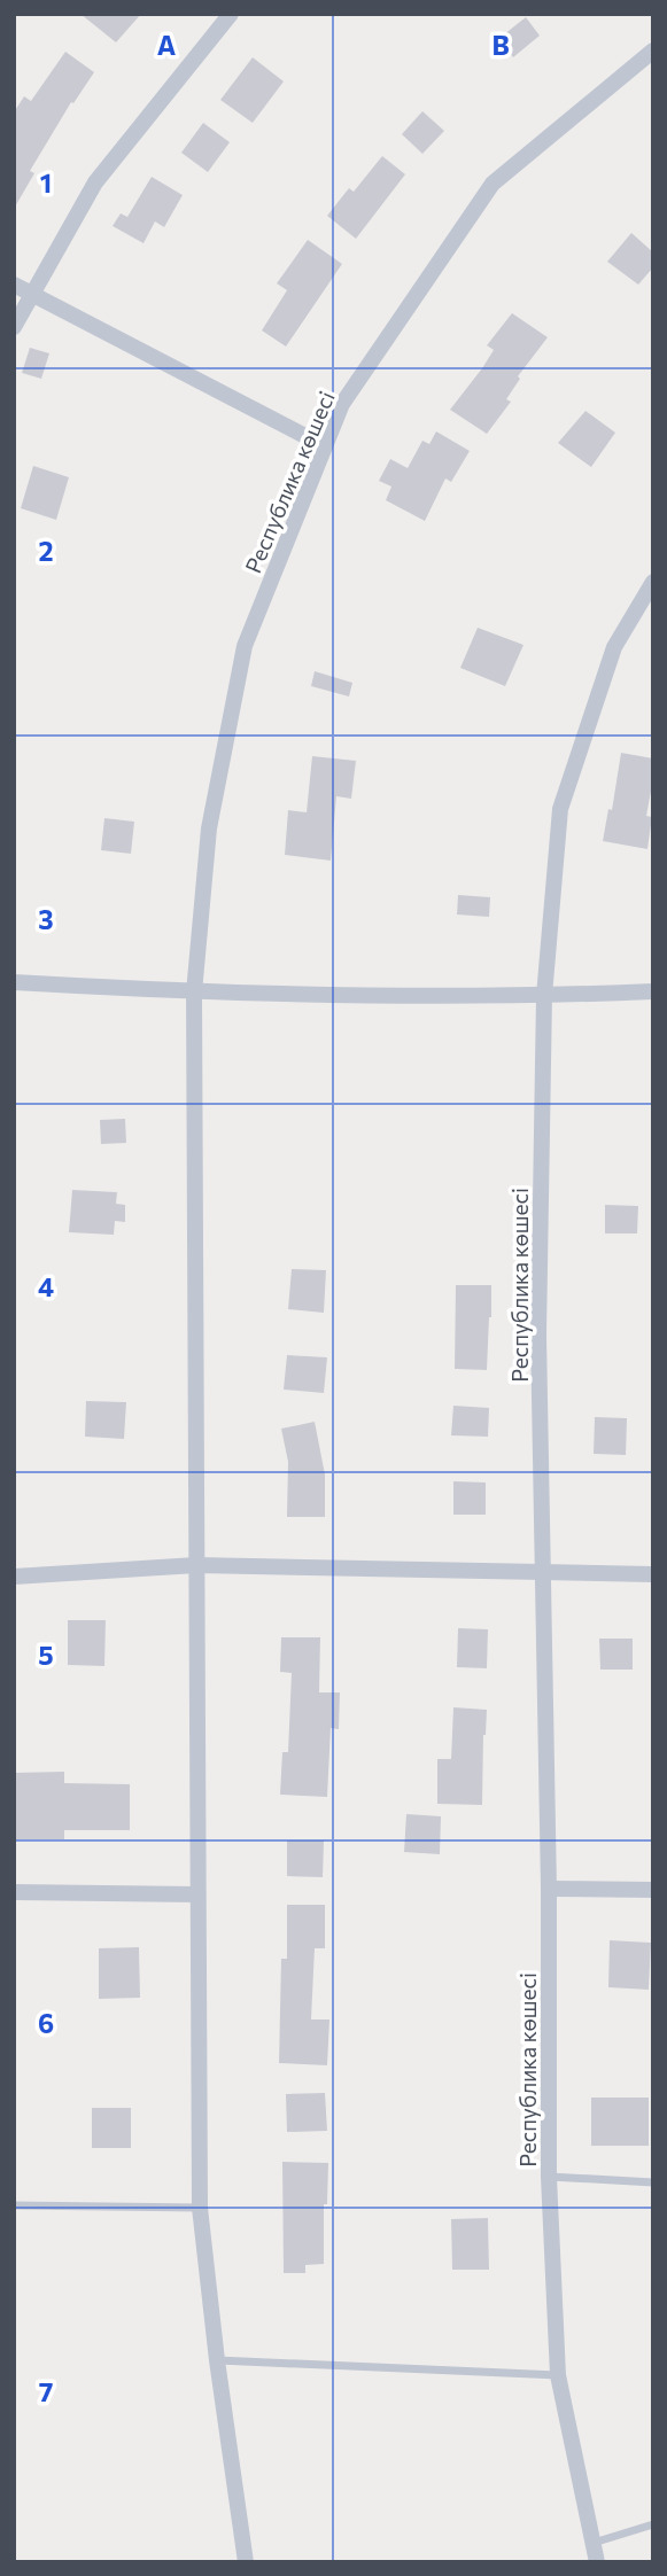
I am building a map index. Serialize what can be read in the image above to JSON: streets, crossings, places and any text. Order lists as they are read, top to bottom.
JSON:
{
  "streets": {
    "street": ["Республика көшесі"]
  },
  "grid": {
    "columns": ["A", "B"],
    "rows": [
      "1",
      "2",
      "3",
      "4",
      "5",
      "6",
      "7"
    ]
  }
}
